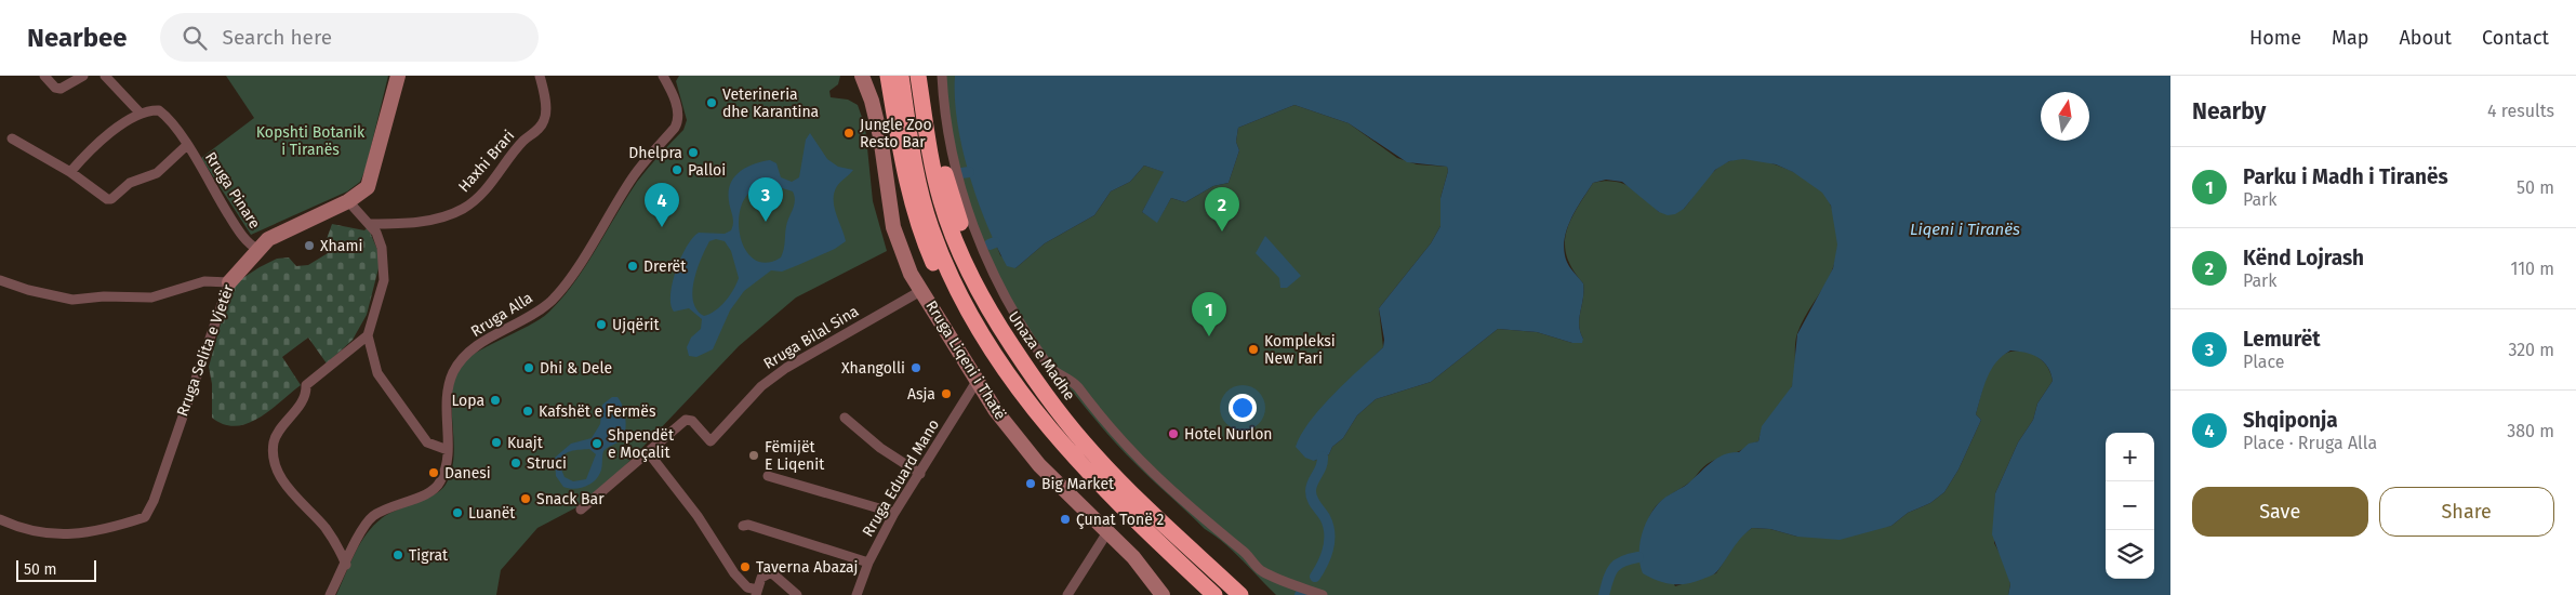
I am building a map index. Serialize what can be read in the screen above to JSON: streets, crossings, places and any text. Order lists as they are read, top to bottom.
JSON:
{
  "streets": {
    "highway": ["Unaza e Madhe"],
    "street": [
      "Haxhi Brari",
      "Rruga Pinare",
      "Rruga Alla",
      "Rruga Bilal Sina",
      "Rruga Selita e Vjetër",
      "Rruga Liqeni i Thatë",
      "Rruga Eduard Mano"
    ]
  },
  "crossings": [
    ["Rruga Pinare", "Rruga Selita e Vjetër"],
    ["Rruga Bilal Sina", "Rruga Liqeni i Thatë"],
    ["Rruga Liqeni i Thatë", "Rruga Eduard Mano"]
  ],
  "water": ["Liqeni i Tiranës"],
  "parks": ["Kopshti Botanik i Tiranës"],
  "places": [
    "Veterineria dhe Karantina",
    "Jungle Zoo Resto Bar",
    "Dhelpra",
    "Palloi",
    "Xhami",
    "Drerët",
    "Ujqërit",
    "Kompleksi New Fari",
    "Dhi & Dele",
    "Xhangolli",
    "Asja",
    "Lopa",
    "Kafshët e Fermës",
    "Hotel Nurlon",
    "Kuajt",
    "Shpendët e Moçalit",
    "Fëmijët E Liqenit",
    "Struci",
    "Danesi",
    "Big Market",
    "Snack Bar",
    "Luanët",
    "Çunat Tonë 2",
    "Tigrat",
    "Taverna Abazaj"
  ],
  "scale_bar": "50 m",
  "north": "top",
  "page": {
    "header": "Nearbee",
    "search": "Search here",
    "nav": [
      "Home",
      "Map",
      "About",
      "Contact"
    ],
    "heading": ["Nearby", "4 results"],
    "list": [
      {
        "mark": "1",
        "name": "Parku i Madh i Tiranës",
        "note": "Park",
        "value": "50 m"
      },
      {
        "mark": "2",
        "name": "Kënd Lojrash",
        "note": "Park",
        "value": "110 m"
      },
      {
        "mark": "3",
        "name": "Lemurët",
        "note": "Place",
        "value": "320 m"
      },
      {
        "mark": "4",
        "name": "Shqiponja",
        "note": "Place · Rruga Alla",
        "value": "380 m"
      }
    ],
    "pins": [
      "3",
      "4",
      "2",
      "1"
    ],
    "map_buttons": ["+", "−"],
    "buttons": ["Save", "Share"],
    "scale": "50 m"
  }
}
